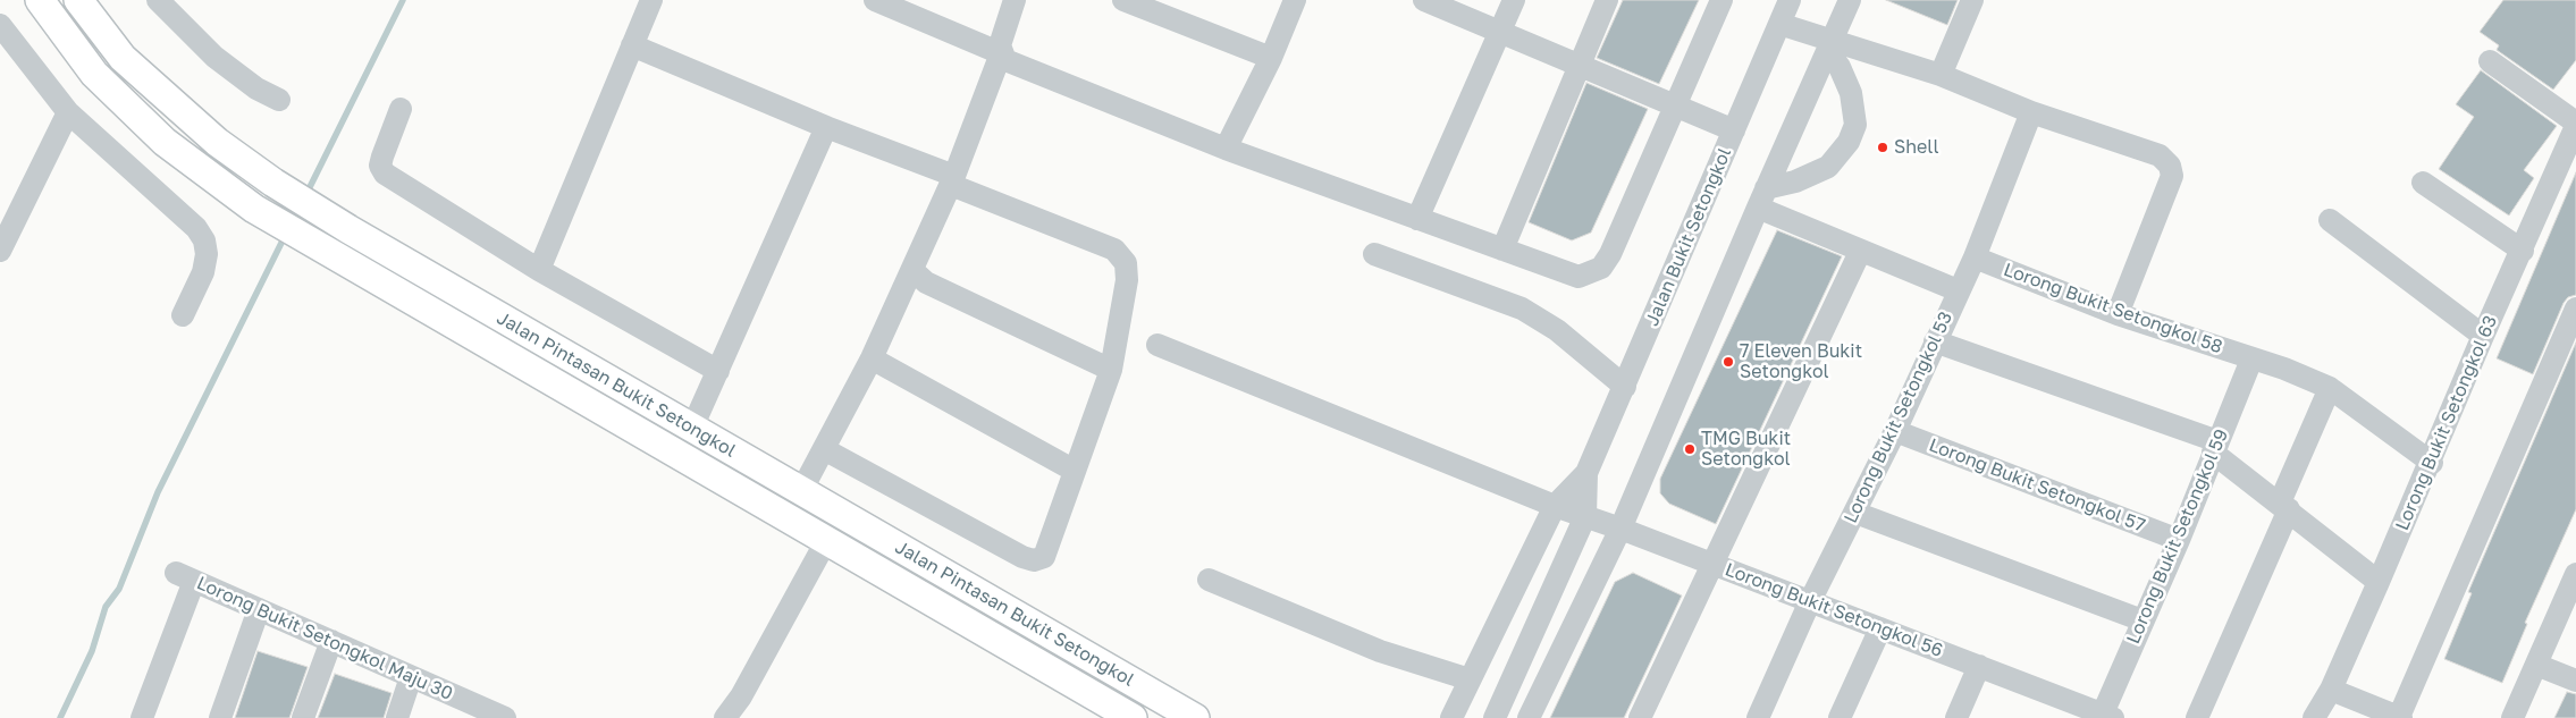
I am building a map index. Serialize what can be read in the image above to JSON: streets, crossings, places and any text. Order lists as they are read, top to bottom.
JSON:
{
  "streets": {
    "main road": ["Jalan Pintasan Bukit Setongkol"],
    "street": [
      "Jalan Bukit Setongkol",
      "Lorong Bukit Setongkol 58",
      "Lorong Bukit Setongkol 53",
      "Lorong Bukit Setongkol 63",
      "Lorong Bukit Setongkol 57",
      "Lorong Bukit Setongkol 59",
      "Lorong Bukit Setongkol 56",
      "Lorong Bukit Setongkol Maju 30"
    ]
  },
  "crossings": [
    ["Jalan Bukit Setongkol", "Lorong Bukit Setongkol 56"],
    ["Lorong Bukit Setongkol 58", "Lorong Bukit Setongkol 53"],
    ["Lorong Bukit Setongkol 58", "Lorong Bukit Setongkol 63"],
    ["Lorong Bukit Setongkol 58", "Lorong Bukit Setongkol 59"],
    ["Lorong Bukit Setongkol 53", "Lorong Bukit Setongkol 57"],
    ["Lorong Bukit Setongkol 53", "Lorong Bukit Setongkol 56"],
    ["Lorong Bukit Setongkol 57", "Lorong Bukit Setongkol 59"],
    ["Lorong Bukit Setongkol 59", "Lorong Bukit Setongkol 56"]
  ],
  "places": ["Shell", "7 Eleven Bukit Setongkol", "TMG Bukit Setongkol"]
}
